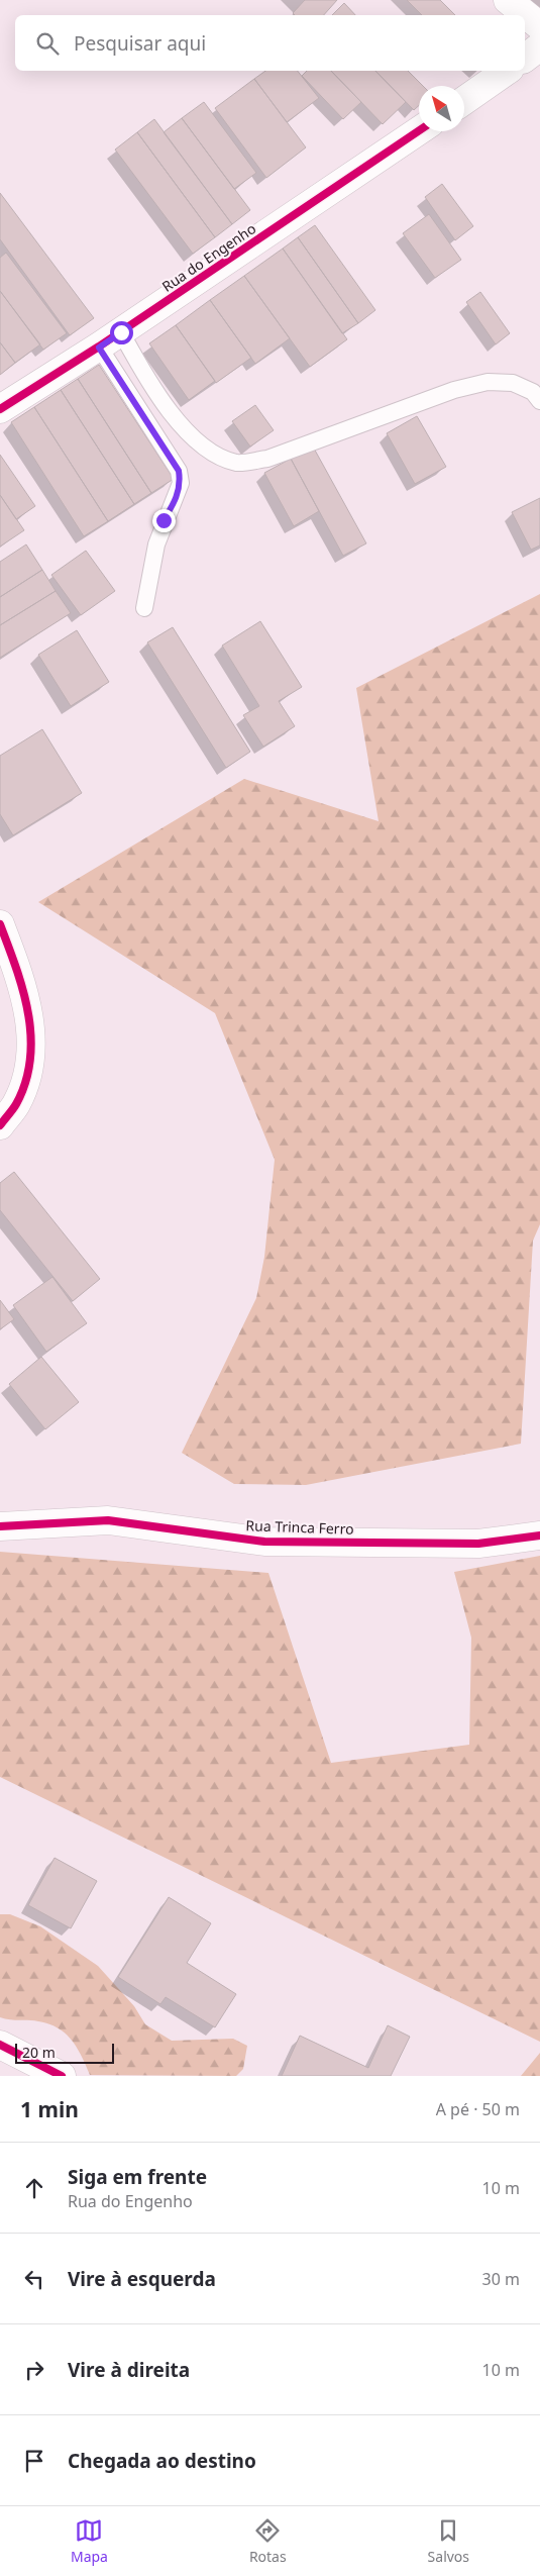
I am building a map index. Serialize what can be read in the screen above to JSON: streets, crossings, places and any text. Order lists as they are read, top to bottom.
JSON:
{
  "streets": {
    "street": ["Rua do Engenho", "Rua Trinca Ferro"]
  },
  "scale_bar": "20 m",
  "north": "top left",
  "page": {
    "search": "Pesquisar aqui",
    "scale": "20 m",
    "heading": ["1 min", "A pé · 50 m"],
    "list": [
      ["Siga em frente", "Rua do Engenho", "10 m"],
      ["Vire à esquerda", "30 m"],
      ["Vire à direita", "10 m"],
      "Chegada ao destino"
    ],
    "nav": ["Mapa", "Rotas", "Salvos"]
  }
}
